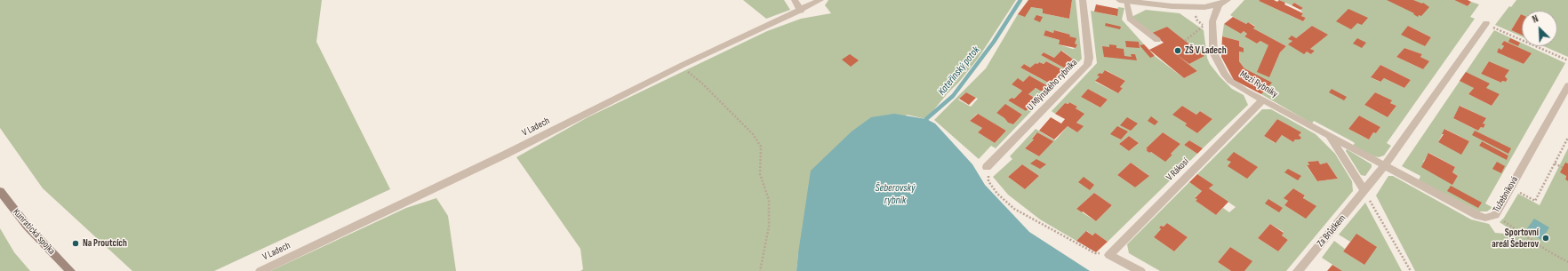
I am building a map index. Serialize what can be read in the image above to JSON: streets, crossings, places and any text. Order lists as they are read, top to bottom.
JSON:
{
  "streets": {
    "main road": ["Kunratická spojka"],
    "street": [
      "Mezi Rybníky",
      "U Mlýnského rybníka",
      "V Ladech",
      "V Rákosí",
      "Tužebníková",
      "Za Brůdkem"
    ]
  },
  "crossings": [
    ["Mezi Rybníky", "V Rákosí"],
    ["Mezi Rybníky", "Tužebníková"],
    ["Mezi Rybníky", "Za Brůdkem"]
  ],
  "water": ["Kateřinský potok", "Šeberovský rybník"],
  "places": ["ZŠ V Ladech", "Sportovní areál Šeberov", "Na Proutcích"],
  "north": "top left"
}
